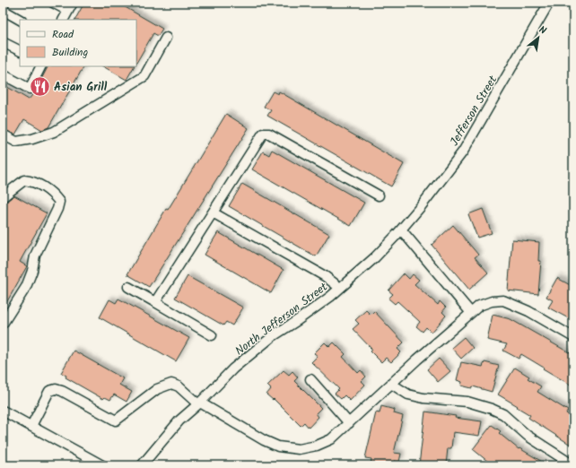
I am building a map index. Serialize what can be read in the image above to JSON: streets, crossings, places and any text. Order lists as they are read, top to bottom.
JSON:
{
  "streets": {
    "street": ["Jefferson Street", "North Jefferson Street"]
  },
  "crossings": [
    ["Jefferson Street", "North Jefferson Street"]
  ],
  "places": {
    "restaurant": ["Asian Grill"]
  },
  "legend": ["Road", "Building"],
  "north": "top right"
}
